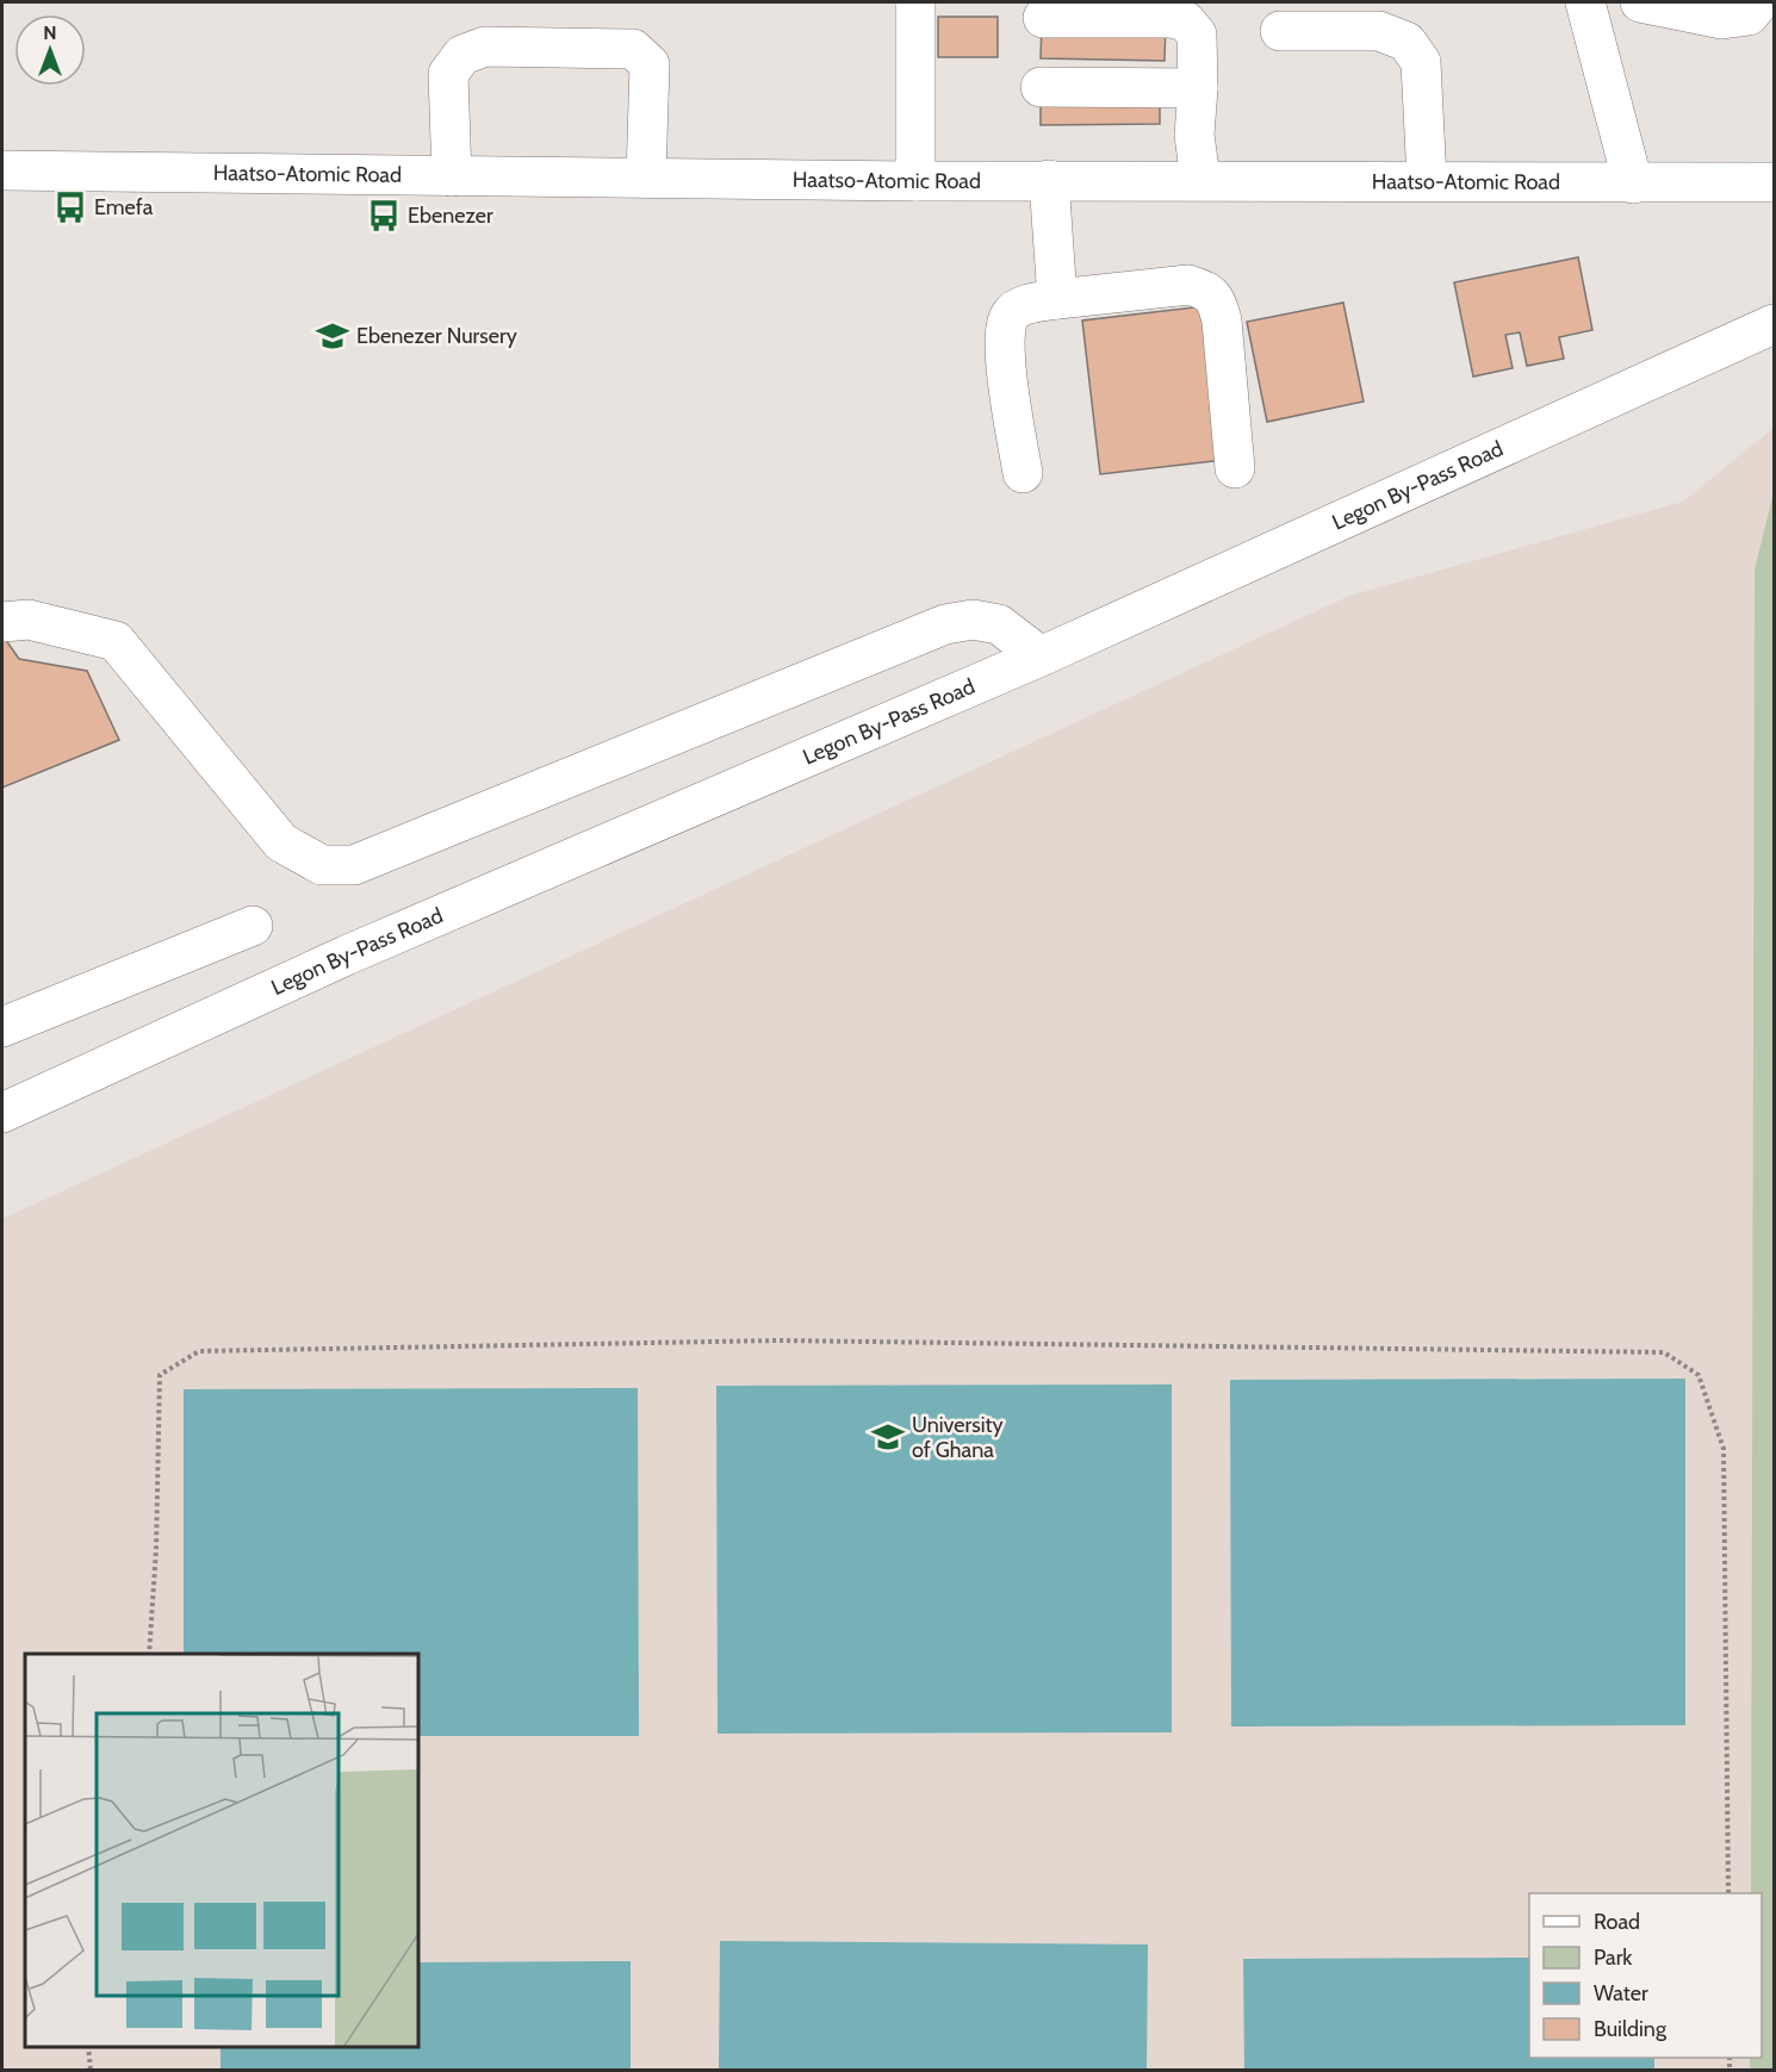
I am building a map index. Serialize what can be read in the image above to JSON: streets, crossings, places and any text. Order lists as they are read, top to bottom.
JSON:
{
  "streets": {
    "street": ["Haatso-Atomic Road", "Legon By-Pass Road"]
  },
  "places": {
    "bus stop": ["Emefa", "Ebenezer"],
    "school or university": ["Ebenezer Nursery", "University of Ghana"]
  },
  "legend": [
    "Road",
    "Park",
    "Water",
    "Building"
  ],
  "north": "top"
}
